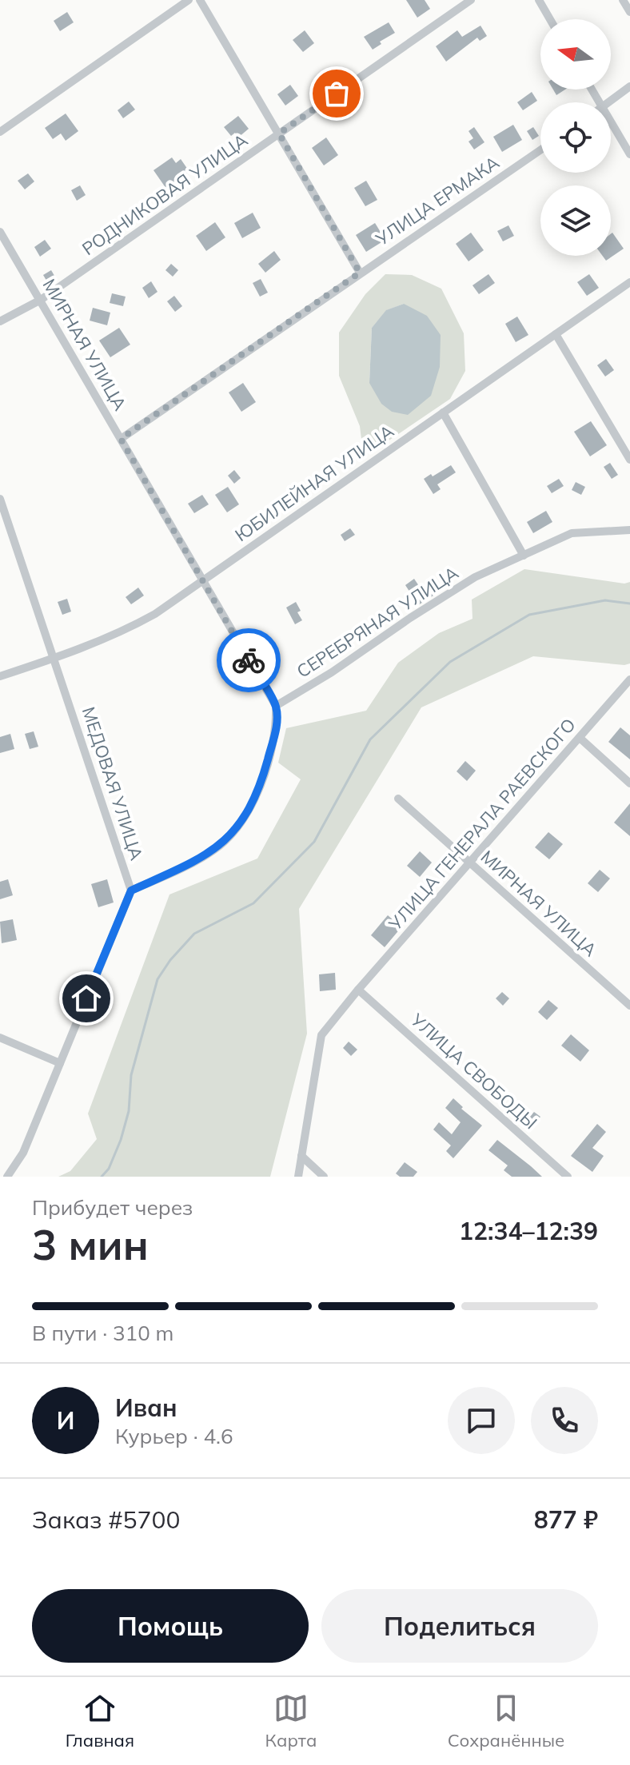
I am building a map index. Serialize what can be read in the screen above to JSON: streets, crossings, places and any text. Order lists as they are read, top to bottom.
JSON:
{
  "streets": {
    "street": [
      "РОДНИКОВАЯ УЛИЦА",
      "УЛИЦА ЕРМАКА",
      "МИРНАЯ УЛИЦА",
      "ЮБИЛЕЙНАЯ УЛИЦА",
      "СЕРЕБРЯНАЯ УЛИЦА",
      "МЕДОВАЯ УЛИЦА",
      "УЛИЦА ГЕНЕРАЛА РАЕВСКОГО",
      "УЛИЦА СВОБОДЫ"
    ]
  },
  "crossings": [
    ["РОДНИКОВАЯ УЛИЦА", "МИРНАЯ УЛИЦА"],
    ["УЛИЦА ЕРМАКА", "МИРНАЯ УЛИЦА"],
    ["МИРНАЯ УЛИЦА", "ЮБИЛЕЙНАЯ УЛИЦА"],
    ["МИРНАЯ УЛИЦА", "СЕРЕБРЯНАЯ УЛИЦА"],
    ["МИРНАЯ УЛИЦА", "УЛИЦА ГЕНЕРАЛА РАЕВСКОГО"],
    ["ЮБИЛЕЙНАЯ УЛИЦА", "МЕДОВАЯ УЛИЦА"],
    ["УЛИЦА ГЕНЕРАЛА РАЕВСКОГО", "УЛИЦА СВОБОДЫ"]
  ],
  "north": "left",
  "page": {
    "heading": ["3 мин", "Прибудет через", "12:34–12:39"],
    "panel": [
      "Иван",
      "Курьер · 4.6",
      "Заказ #5700",
      "877 ₽"
    ],
    "bar": "В пути · 310 m",
    "round": "И",
    "buttons": ["Помощь", "Поделиться"],
    "tabs": ["Главная", "Карта", "Сохранённые"]
  }
}
